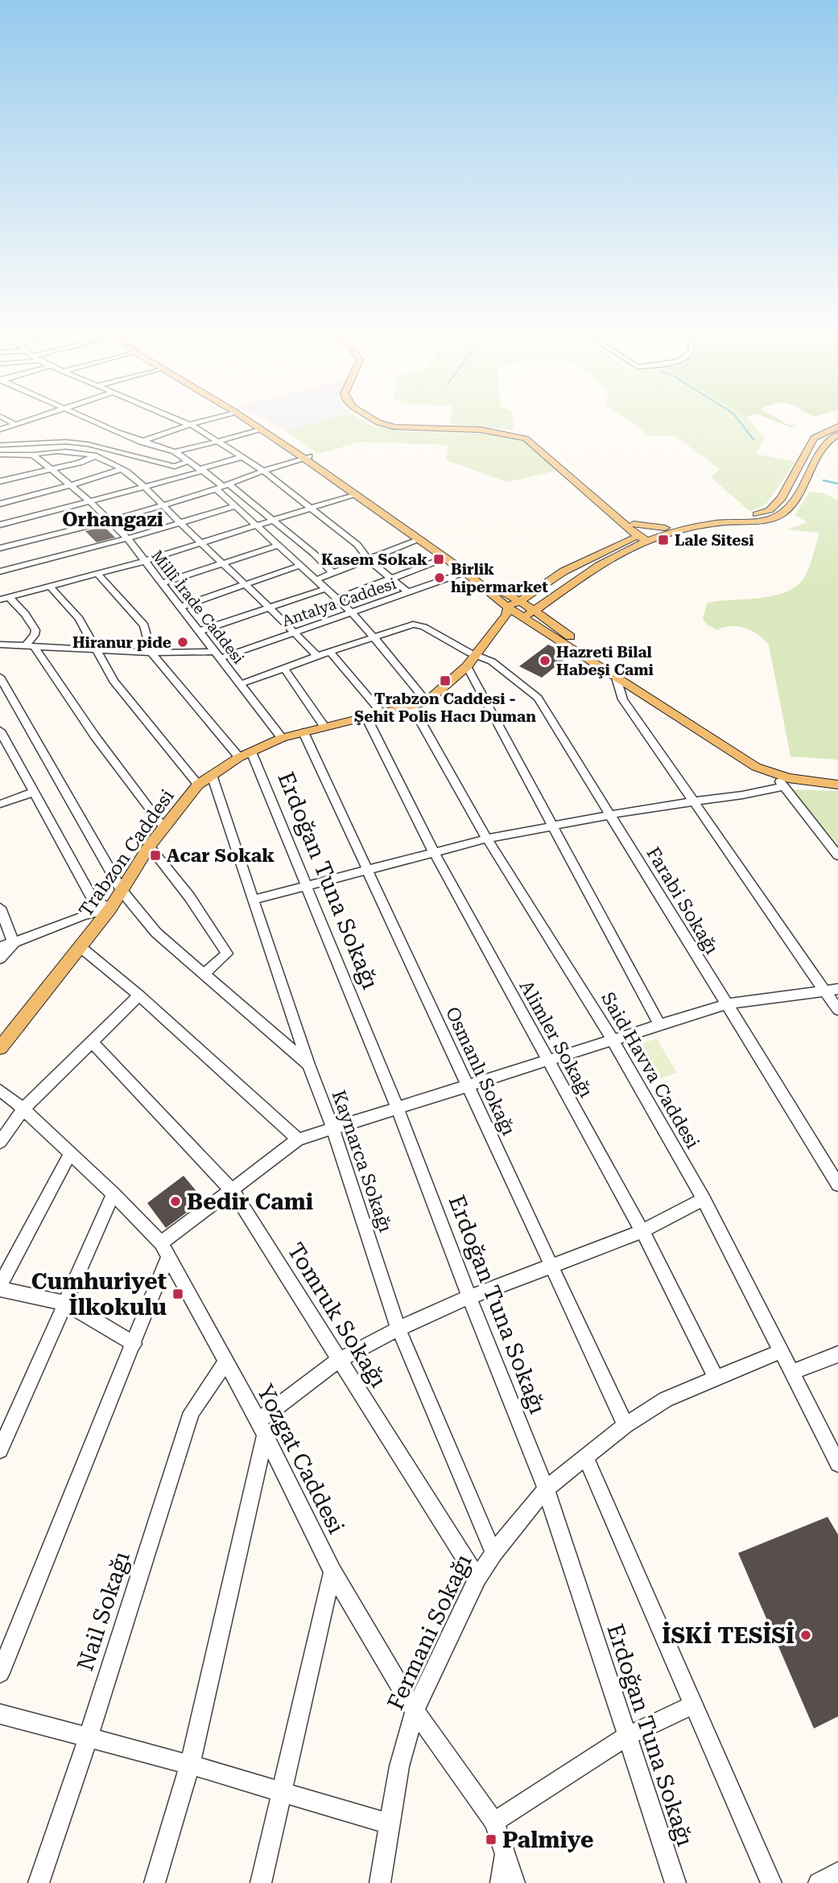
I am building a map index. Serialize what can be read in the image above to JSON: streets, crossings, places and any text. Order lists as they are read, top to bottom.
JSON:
{
  "streets": {
    "main road": ["Trabzon Caddesi"],
    "street": [
      "Antalya Caddesi",
      "Millî İrade Caddesi",
      "Erdoğan Tuna Sokağı",
      "Farabi Sokağı",
      "Alimler Sokağı",
      "Said Havva Caddesi",
      "Osmanlı Sokağı",
      "Kaynarca Sokağı",
      "Tomruk Sokağı",
      "Yozgat Caddesi",
      "Nail Sokağı",
      "Fermani Sokağı"
    ]
  },
  "crossings": [
    ["Antalya Caddesi", "Millî İrade Caddesi"],
    ["Antalya Caddesi", "Erdoğan Tuna Sokağı"],
    ["Millî İrade Caddesi", "Trabzon Caddesi"],
    ["Millî İrade Caddesi", "Farabi Sokağı"],
    ["Trabzon Caddesi", "Erdoğan Tuna Sokağı"],
    ["Trabzon Caddesi", "Farabi Sokağı"],
    ["Trabzon Caddesi", "Alimler Sokağı"],
    ["Trabzon Caddesi", "Said Havva Caddesi"],
    ["Trabzon Caddesi", "Osmanlı Sokağı"],
    ["Trabzon Caddesi", "Kaynarca Sokağı"],
    ["Erdoğan Tuna Sokağı", "Fermani Sokağı"],
    ["Alimler Sokağı", "Fermani Sokağı"],
    ["Said Havva Caddesi", "Fermani Sokağı"],
    ["Osmanlı Sokağı", "Fermani Sokağı"],
    ["Kaynarca Sokağı", "Fermani Sokağı"],
    ["Tomruk Sokağı", "Fermani Sokağı"],
    ["Yozgat Caddesi", "Nail Sokağı"],
    ["Yozgat Caddesi", "Fermani Sokağı"]
  ],
  "districts": ["Orhangazi"],
  "places": {
    "transit": [
      "Lale Sitesi",
      "Kasem Sokak",
      "Trabzon Caddesi - Şehit Polis Hacı Duman",
      "Acar Sokak",
      "Cumhuriyet İlkokulu",
      "Palmiye"
    ],
    "other": [
      "Birlik hipermarket",
      "Hiranur pide",
      "Hazreti Bilal Habeşi Cami",
      "Bedir Cami",
      "İSKİ TESİSİ"
    ]
  }
}
